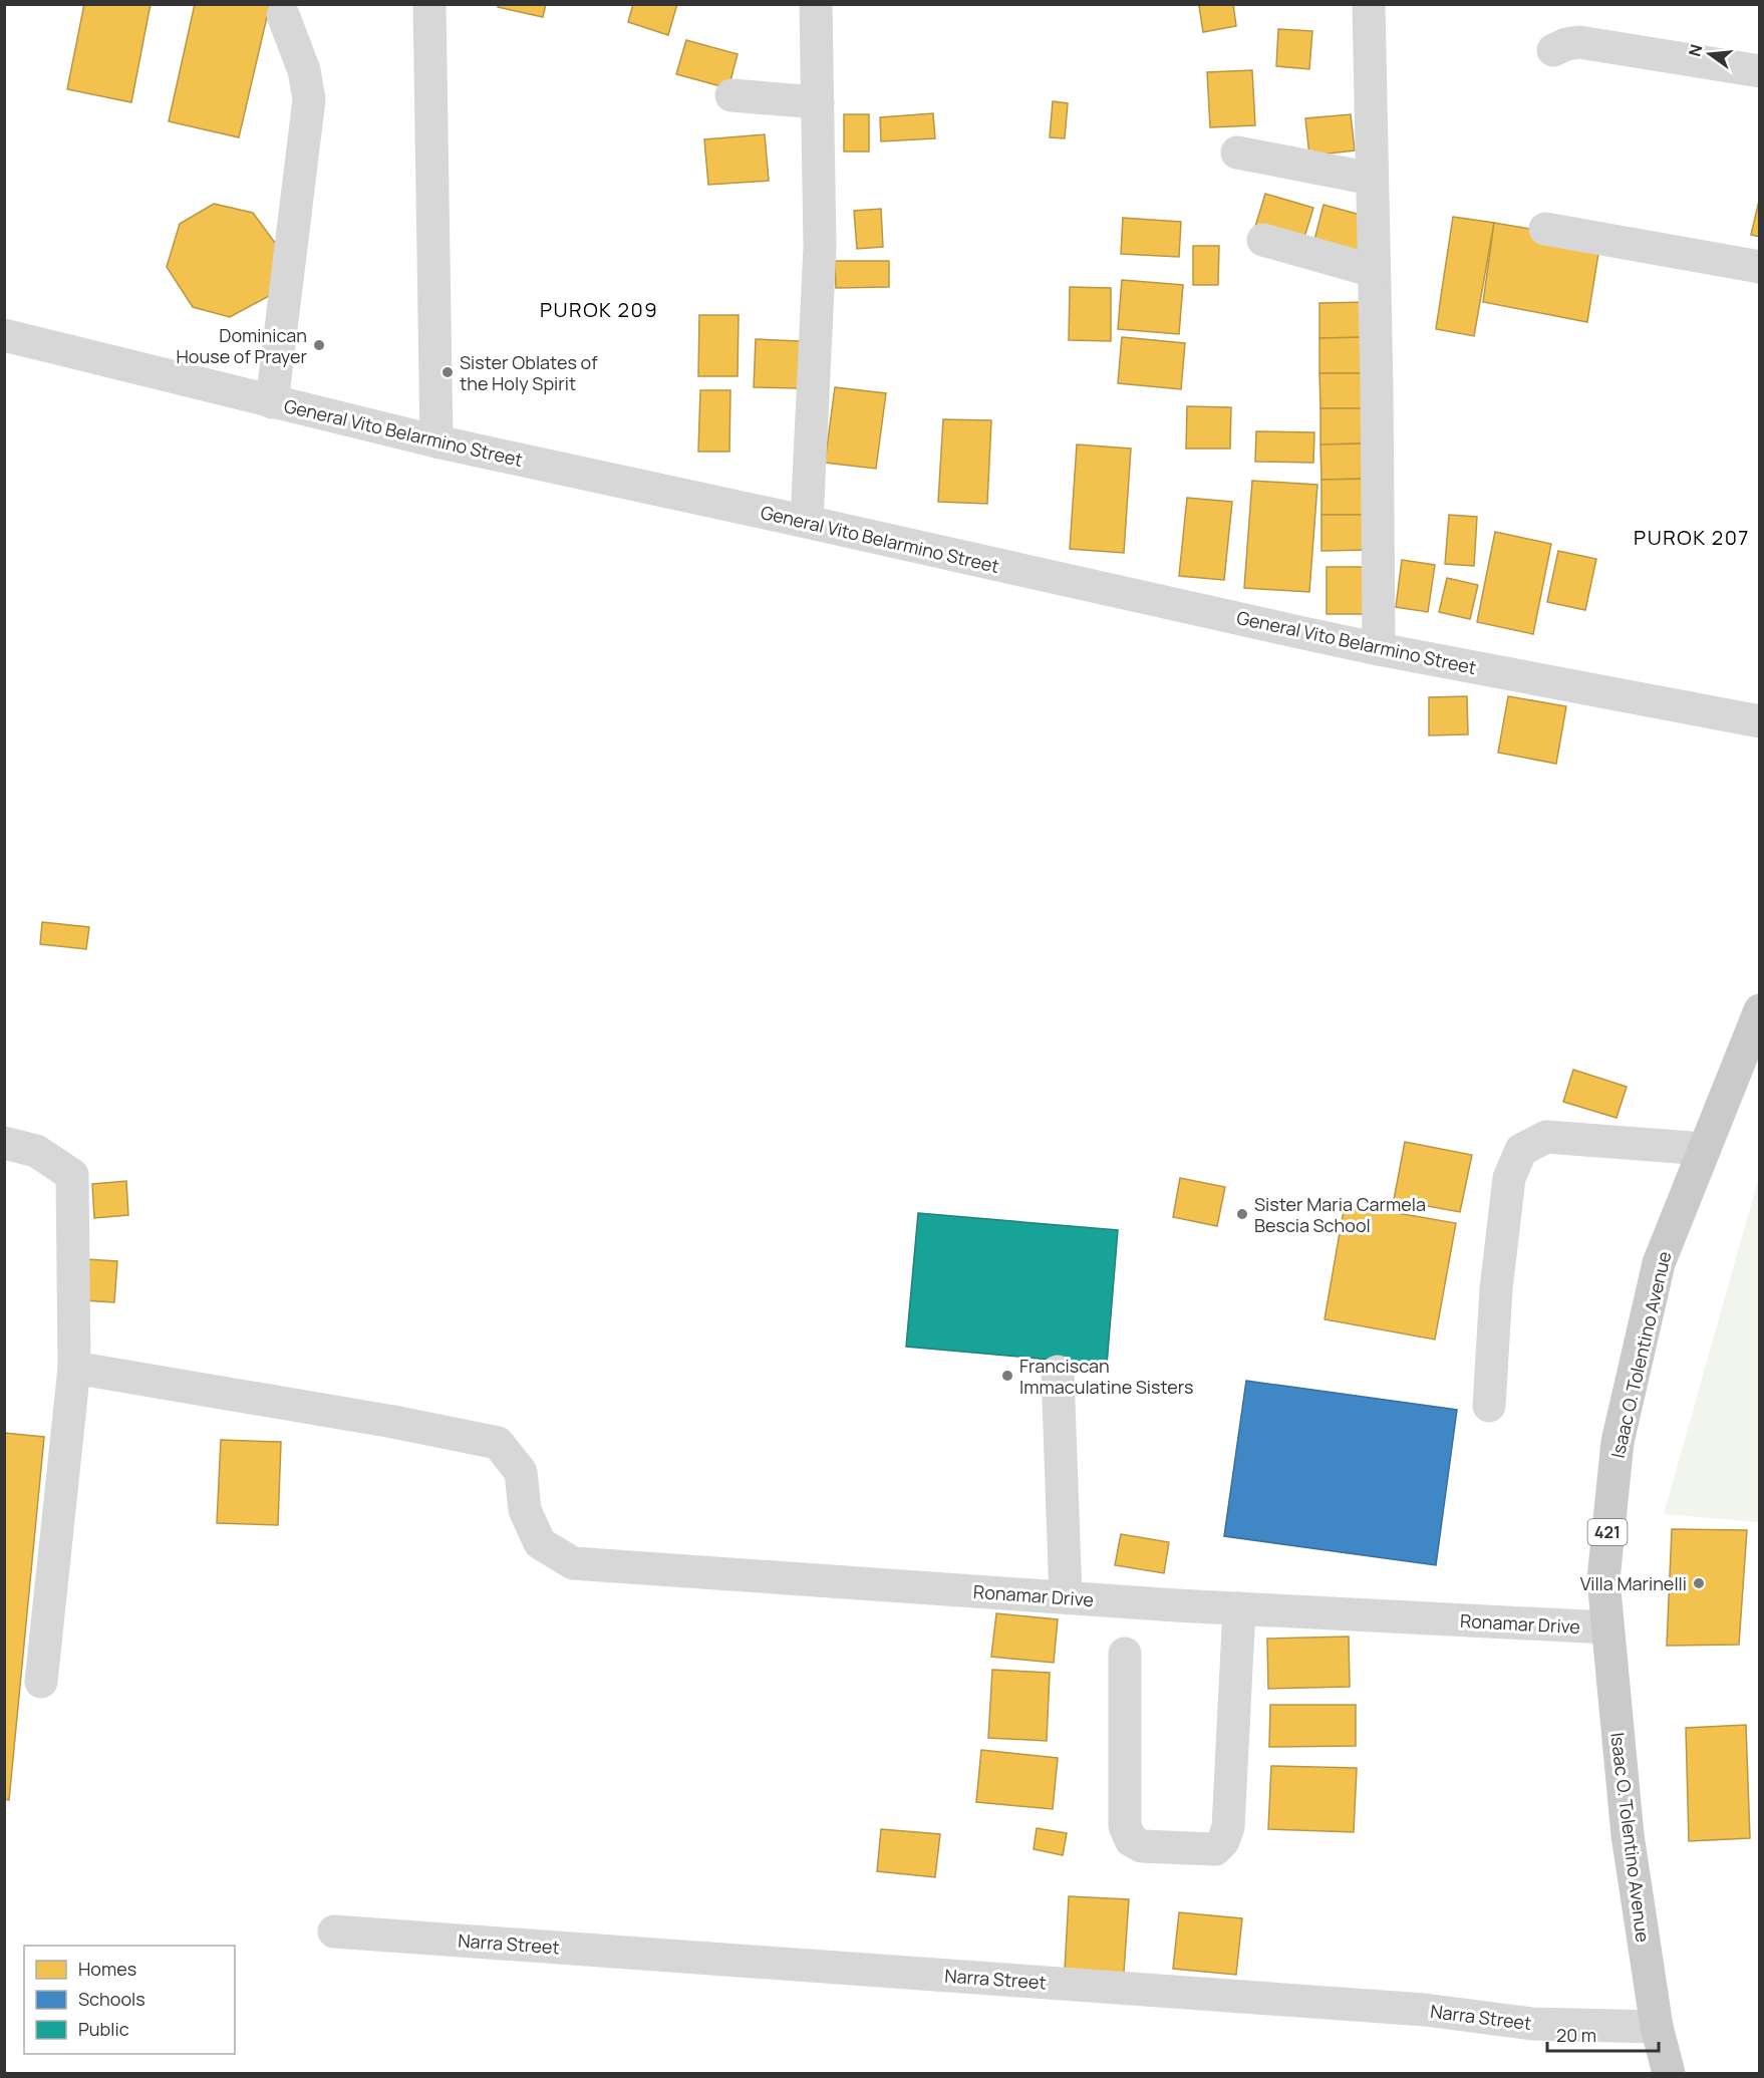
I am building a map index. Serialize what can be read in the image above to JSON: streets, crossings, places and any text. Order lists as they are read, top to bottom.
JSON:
{
  "streets": {
    "main road": ["Isaac O. Tolentino Avenue", "421"],
    "street": ["General Vito Belarmino Street", "Ronamar Drive", "Narra Street"]
  },
  "crossings": [
    ["Isaac O. Tolentino Avenue", "Ronamar Drive"],
    ["Isaac O. Tolentino Avenue", "Narra Street"]
  ],
  "districts": ["PUROK 209", "PUROK 207"],
  "places": [
    "Dominican House of Prayer",
    "Sister Oblates of the Holy Spirit",
    "Sister Maria Carmela Bescia School",
    "Franciscan Immaculatine Sisters",
    "Villa Marinelli"
  ],
  "legend": ["Homes", "Schools", "Public"],
  "scale_bar": "20 m",
  "north": "left"
}
